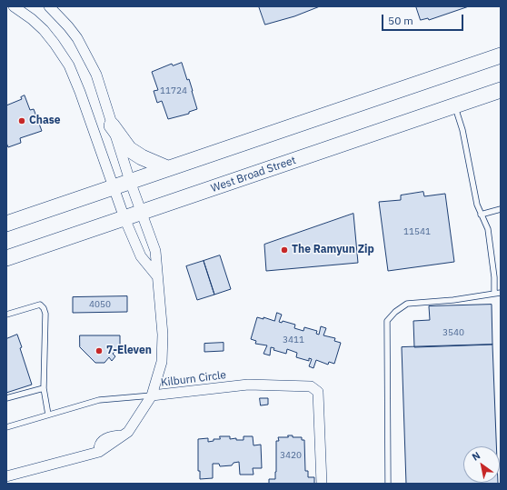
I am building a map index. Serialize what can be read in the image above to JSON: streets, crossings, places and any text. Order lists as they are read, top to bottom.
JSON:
{
  "streets": {
    "main road": ["West Broad Street"],
    "street": ["Kilburn Circle"]
  },
  "places": ["Chase", "The Ramyun Zip", "7-Eleven"],
  "house_numbers": [
    "11724",
    "11541",
    "4050",
    "3540",
    "3411",
    "3420"
  ],
  "scale_bar": "50 m",
  "north": "top left"
}
